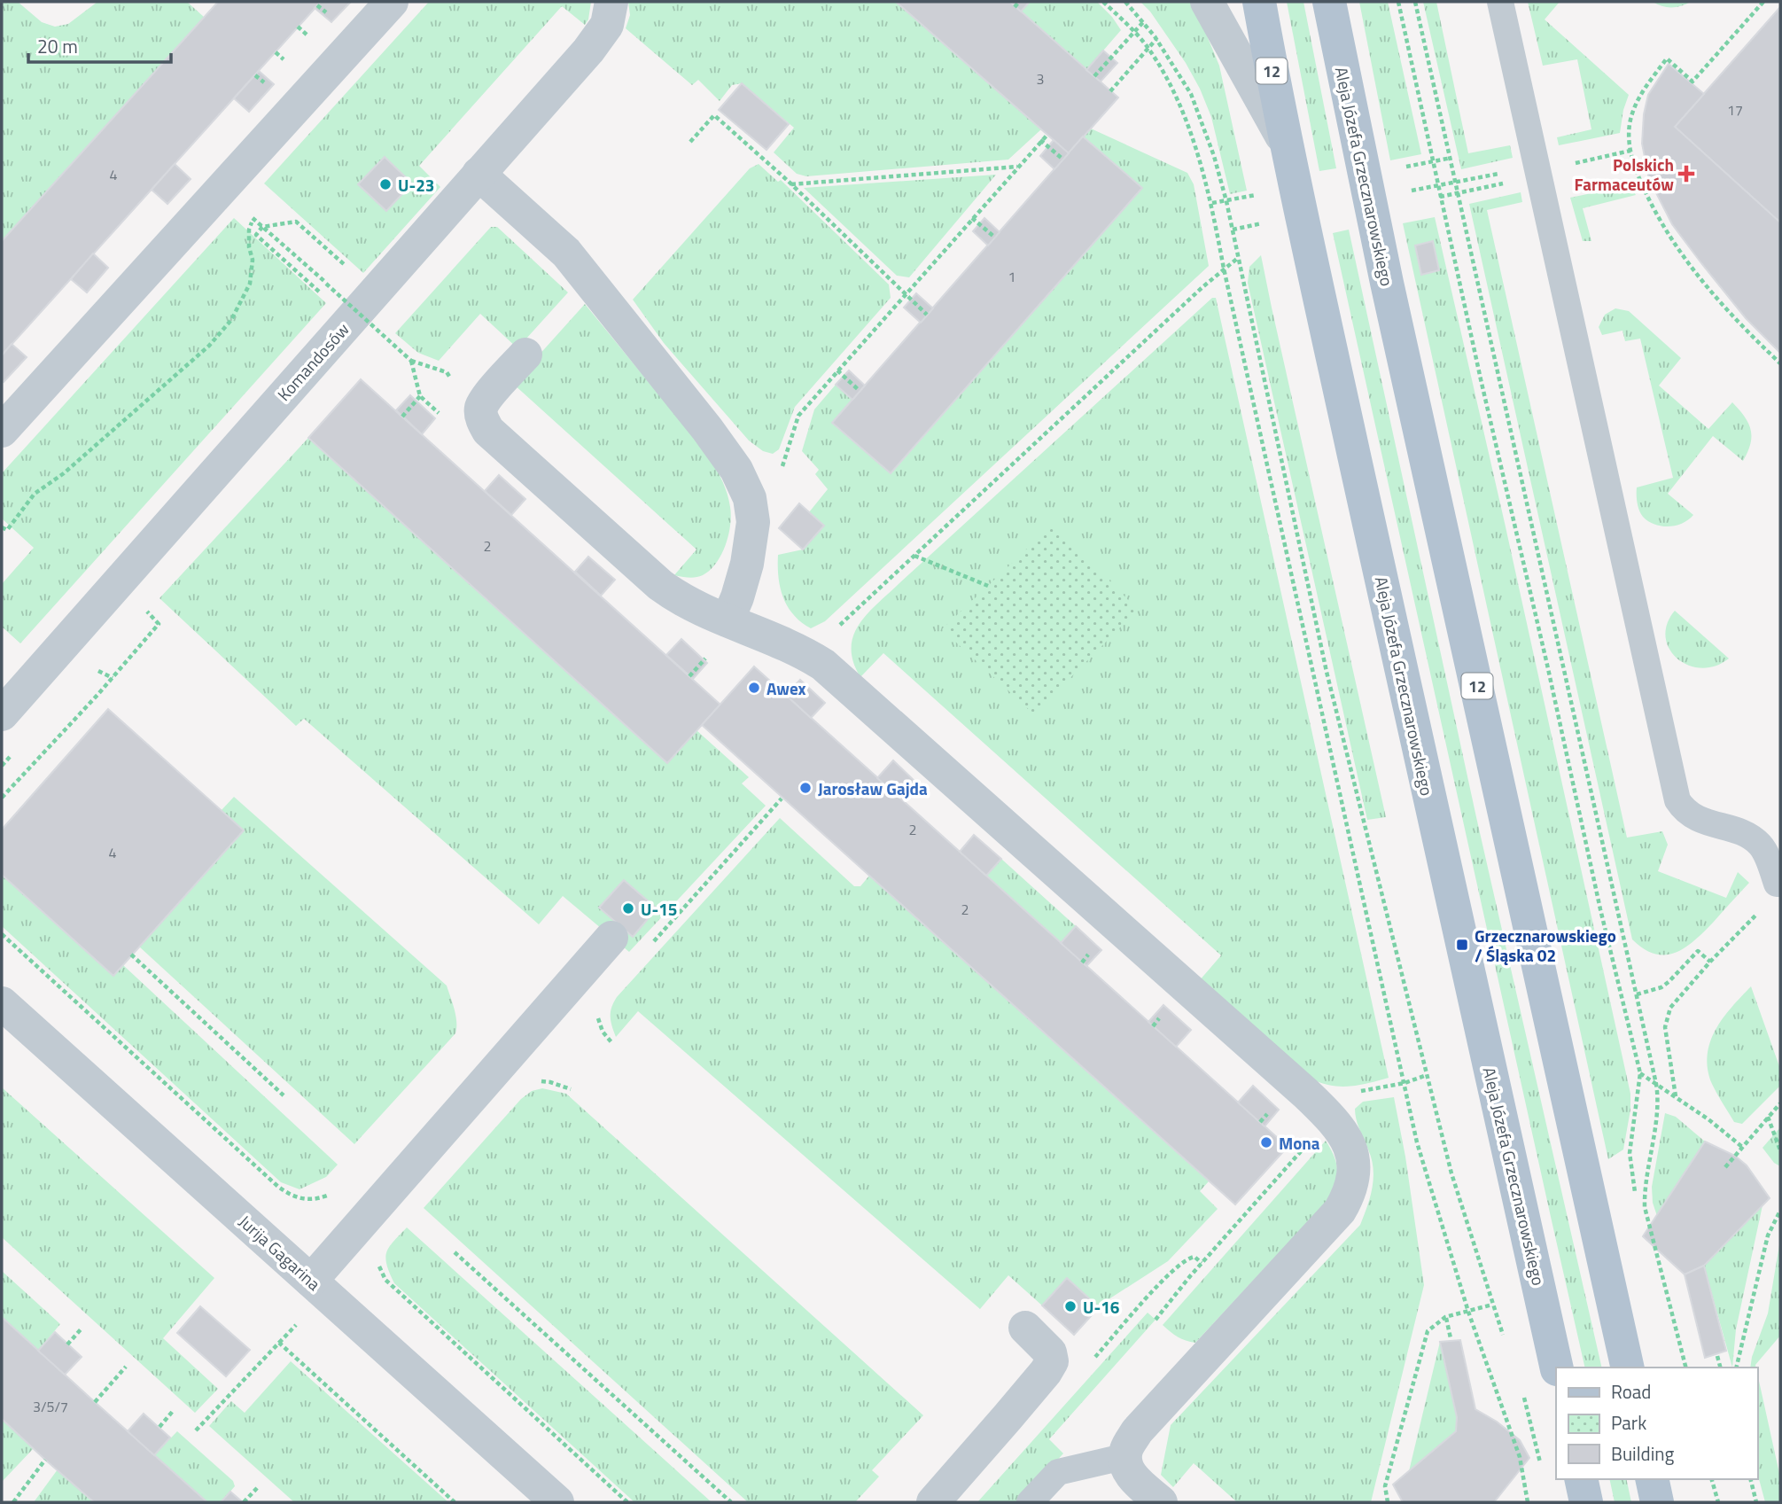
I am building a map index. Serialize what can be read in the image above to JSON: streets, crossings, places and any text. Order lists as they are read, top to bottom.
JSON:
{
  "streets": {
    "main road": ["12", "Aleja Józefa Grzecznarowskiego"],
    "street": ["Komandosów", "Jurija Gagarina"]
  },
  "places": {
    "health": ["Polskich Farmaceutów"],
    "other": [
      "U-23",
      "Awex",
      "Jarosław Gajda",
      "U-15",
      "Mona",
      "U-16"
    ],
    "transit": ["Grzecznarowskiego / Śląska 02"]
  },
  "house_numbers": [
    "3",
    "17",
    "4",
    "1",
    "2",
    "2",
    "4",
    "2",
    "3/5/7"
  ],
  "legend": ["Road", "Park", "Building"],
  "scale_bar": "20 m"
}
